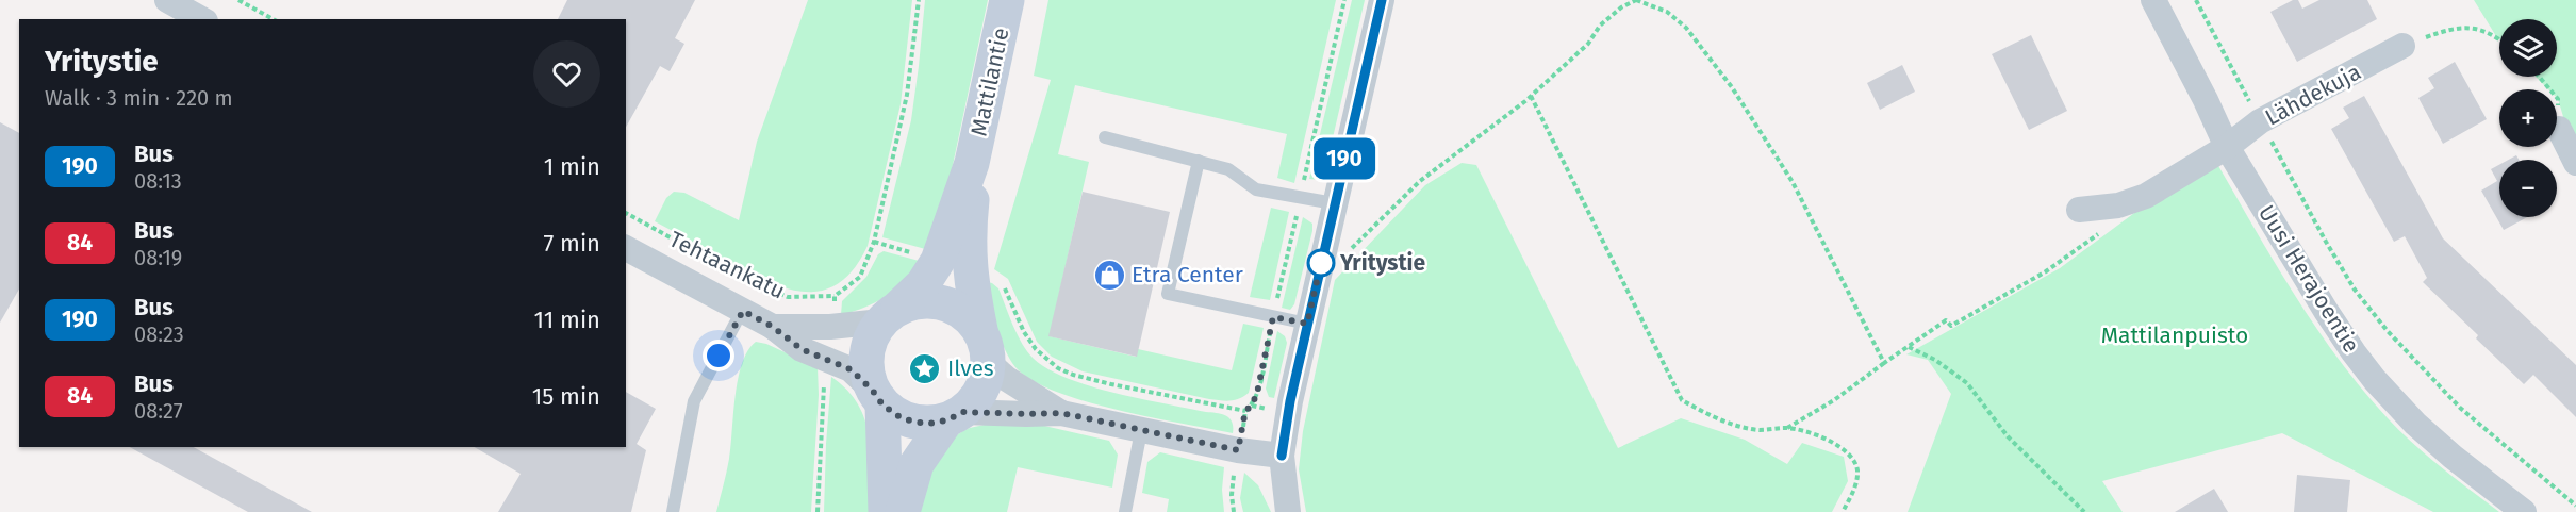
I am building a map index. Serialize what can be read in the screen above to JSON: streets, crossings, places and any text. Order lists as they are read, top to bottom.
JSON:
{
  "streets": {
    "street": [
      "Mattilantie",
      "Lähdekuja",
      "Tehtaankatu",
      "Uusi Herajoentie"
    ]
  },
  "crossings": [
    ["Mattilantie", "Tehtaankatu"],
    ["Lähdekuja", "Uusi Herajoentie"]
  ],
  "parks": ["Mattilanpuisto"],
  "places": {
    "other": ["Yritystie"],
    "shop": ["Etra Center"],
    "place": ["Ilves"]
  },
  "lines": ["bus line 190"],
  "page": {
    "on_map": "190",
    "map_buttons": ["+", "−"],
    "heading": ["Yritystie", "Walk · 3 min · 220 m"],
    "list": [
      {
        "mark": "190",
        "name": "Bus",
        "note": "08:13",
        "value": "1 min"
      },
      {
        "mark": "84",
        "name": "Bus",
        "note": "08:19",
        "value": "7 min"
      },
      {
        "mark": "190",
        "name": "Bus",
        "note": "08:23",
        "value": "11 min"
      },
      {
        "mark": "84",
        "name": "Bus",
        "note": "08:27",
        "value": "15 min"
      }
    ]
  }
}
